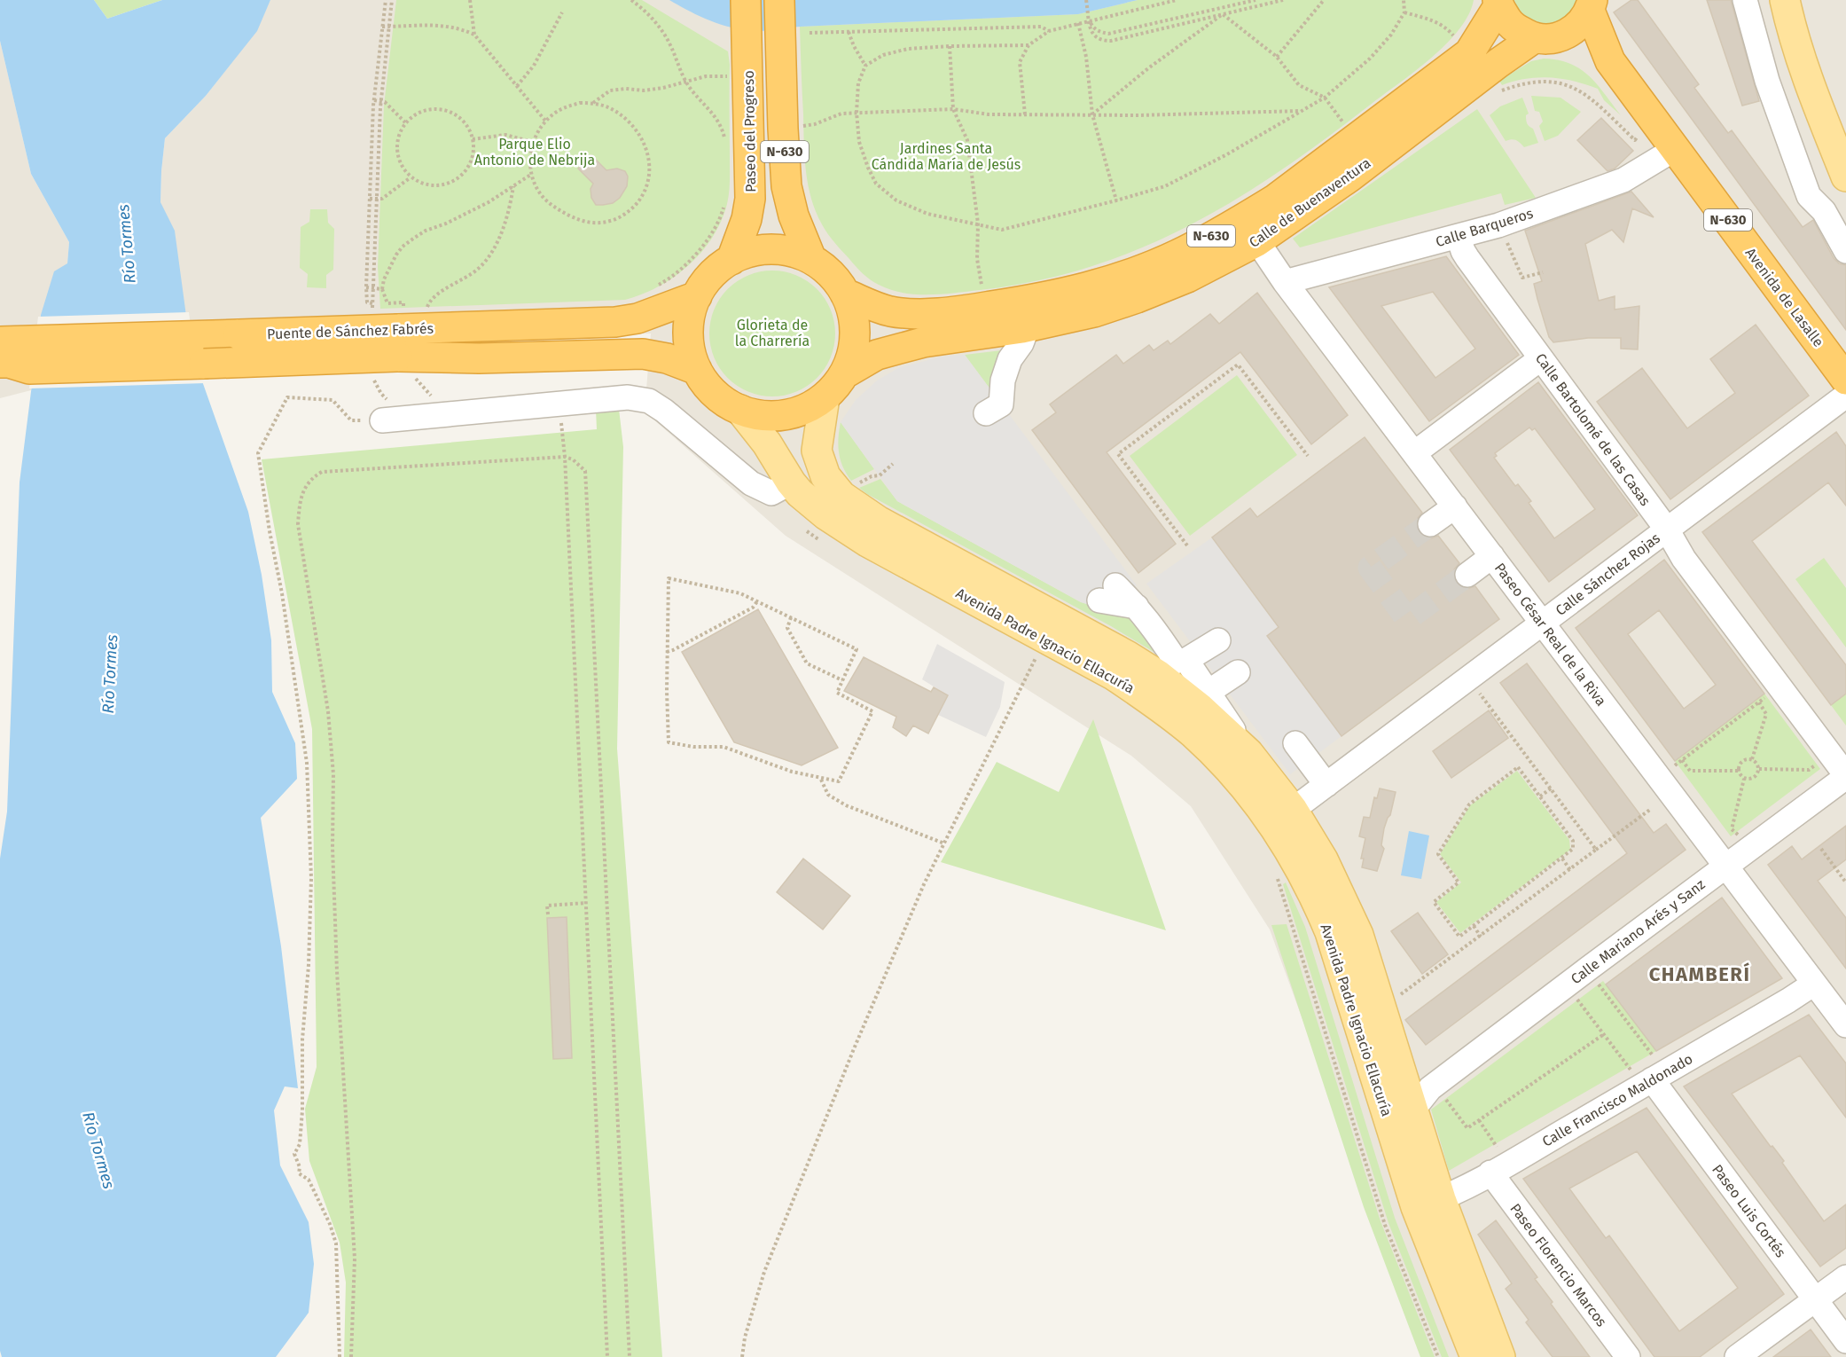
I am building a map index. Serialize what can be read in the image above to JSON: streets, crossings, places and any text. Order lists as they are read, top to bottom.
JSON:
{
  "streets": {
    "highway": [
      "Paseo del Progreso",
      "N-630",
      "Calle de Buenaventura",
      "Avenida de Lasalle",
      "Puente de Sánchez Fabrés"
    ],
    "main road": ["Avenida Padre Ignacio Ellacuría"],
    "street": [
      "Calle Barqueros",
      "Calle Bartolomé de las Casas",
      "Calle Sánchez Rojas",
      "Paseo César Real de la Riva",
      "Calle Mariano Arés y Sanz",
      "Calle Francisco Maldonado",
      "Paseo Luis Cortés",
      "Paseo Florencio Marcos"
    ]
  },
  "crossings": [
    ["Paseo del Progreso", "N-630"],
    ["Paseo del Progreso", "Calle de Buenaventura"],
    ["Paseo del Progreso", "Puente de Sánchez Fabrés"],
    ["Paseo del Progreso", "Avenida Padre Ignacio Ellacuría"],
    ["N-630", "Calle de Buenaventura"],
    ["N-630", "Avenida de Lasalle"],
    ["N-630", "Puente de Sánchez Fabrés"],
    ["N-630", "Avenida Padre Ignacio Ellacuría"],
    ["Calle de Buenaventura", "Avenida de Lasalle"],
    ["Calle de Buenaventura", "Puente de Sánchez Fabrés"],
    ["Calle de Buenaventura", "Paseo César Real de la Riva"],
    ["Calle de Buenaventura", "Avenida Padre Ignacio Ellacuría"],
    ["Calle Barqueros", "Avenida de Lasalle"],
    ["Calle Barqueros", "Calle Bartolomé de las Casas"],
    ["Calle Barqueros", "Paseo César Real de la Riva"],
    ["Puente de Sánchez Fabrés", "Avenida Padre Ignacio Ellacuría"],
    ["Calle Bartolomé de las Casas", "Calle Sánchez Rojas"],
    ["Calle Bartolomé de las Casas", "Calle Mariano Arés y Sanz"],
    ["Calle Sánchez Rojas", "Paseo César Real de la Riva"],
    ["Calle Sánchez Rojas", "Avenida Padre Ignacio Ellacuría"],
    ["Paseo César Real de la Riva", "Calle Mariano Arés y Sanz"],
    ["Paseo César Real de la Riva", "Calle Francisco Maldonado"],
    ["Avenida Padre Ignacio Ellacuría", "Calle Mariano Arés y Sanz"],
    ["Avenida Padre Ignacio Ellacuría", "Calle Francisco Maldonado"],
    ["Calle Francisco Maldonado", "Paseo Luis Cortés"],
    ["Calle Francisco Maldonado", "Paseo Florencio Marcos"]
  ],
  "districts": ["CHAMBERÍ"],
  "water": ["Río Tormes"],
  "parks": ["Parque Elio Antonio de Nebrija", "Jardines Santa Cándida María de Jesús", "Glorieta de la Charrería"]
}
